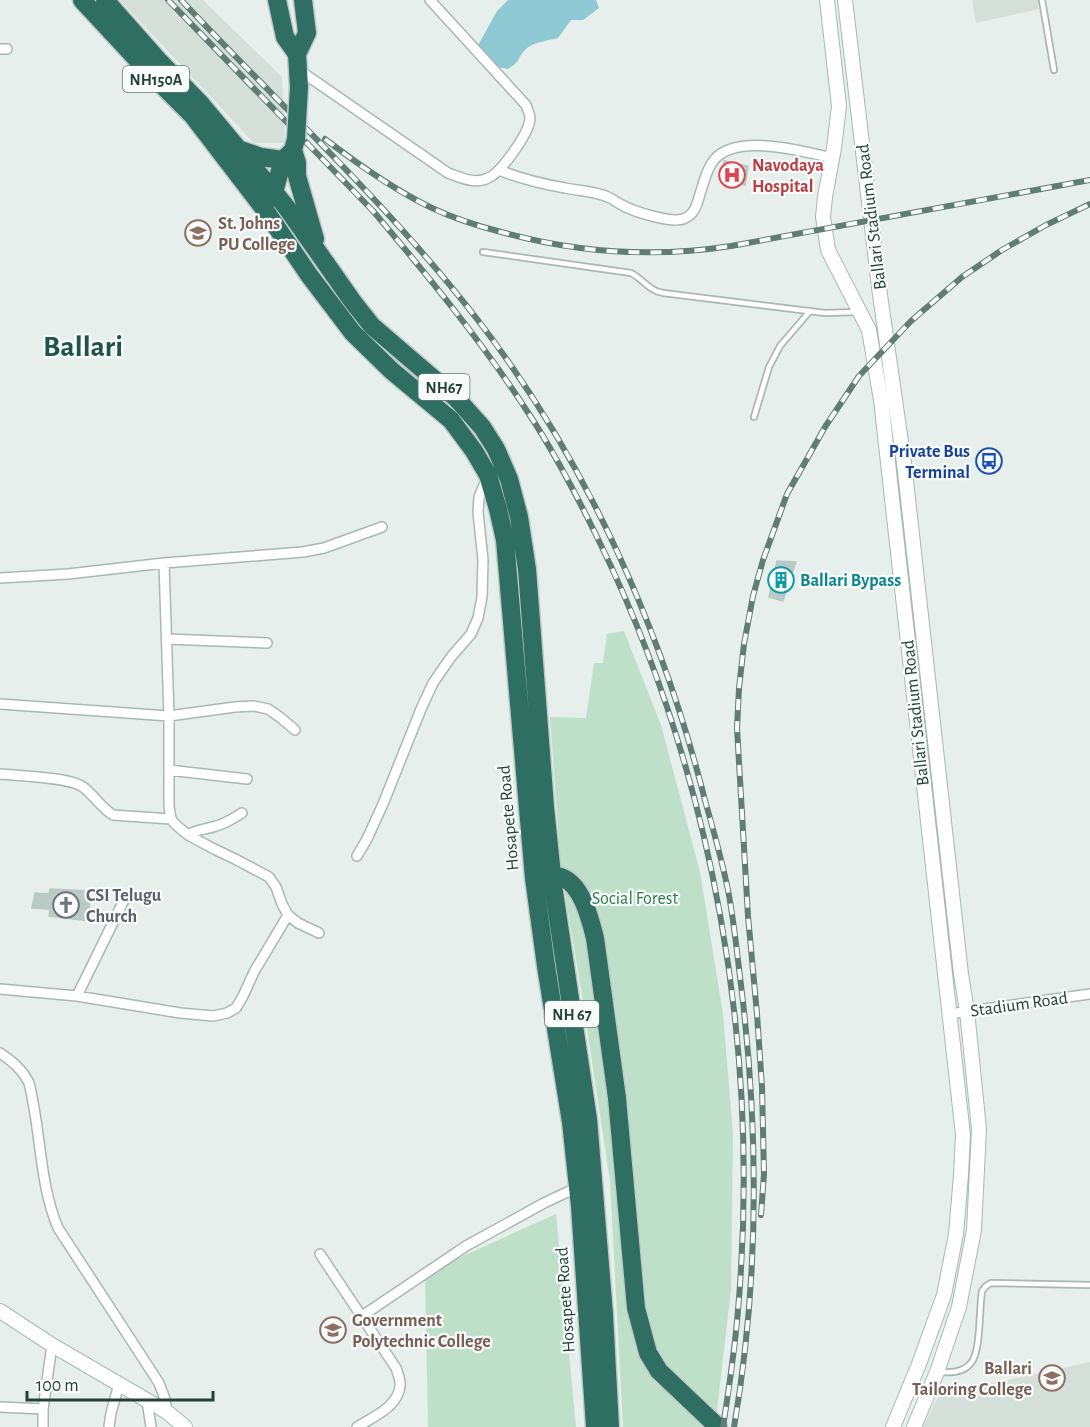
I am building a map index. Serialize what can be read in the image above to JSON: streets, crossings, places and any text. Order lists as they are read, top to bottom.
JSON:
{
  "streets": {
    "highway": [
      "NH150A",
      "NH67",
      "Hosapete Road",
      "NH 67"
    ],
    "street": ["Ballari Stadium Road", "Stadium Road"]
  },
  "crossings": [
    ["NH150A", "NH67"],
    ["NH150A", "Hosapete Road"],
    ["Ballari Stadium Road", "Stadium Road"],
    ["NH67", "Hosapete Road"]
  ],
  "districts": ["Ballari"],
  "parks": ["Social Forest"],
  "places": {
    "hospital": ["Navodaya Hospital"],
    "school or university": ["St. Johns PU College", "Government Polytechnic College", "Ballari Tailoring College"],
    "bus stop": ["Private Bus Terminal"],
    "building": ["Ballari Bypass"],
    "church": ["CSI Telugu Church"]
  },
  "scale_bar": "100 m"
}
